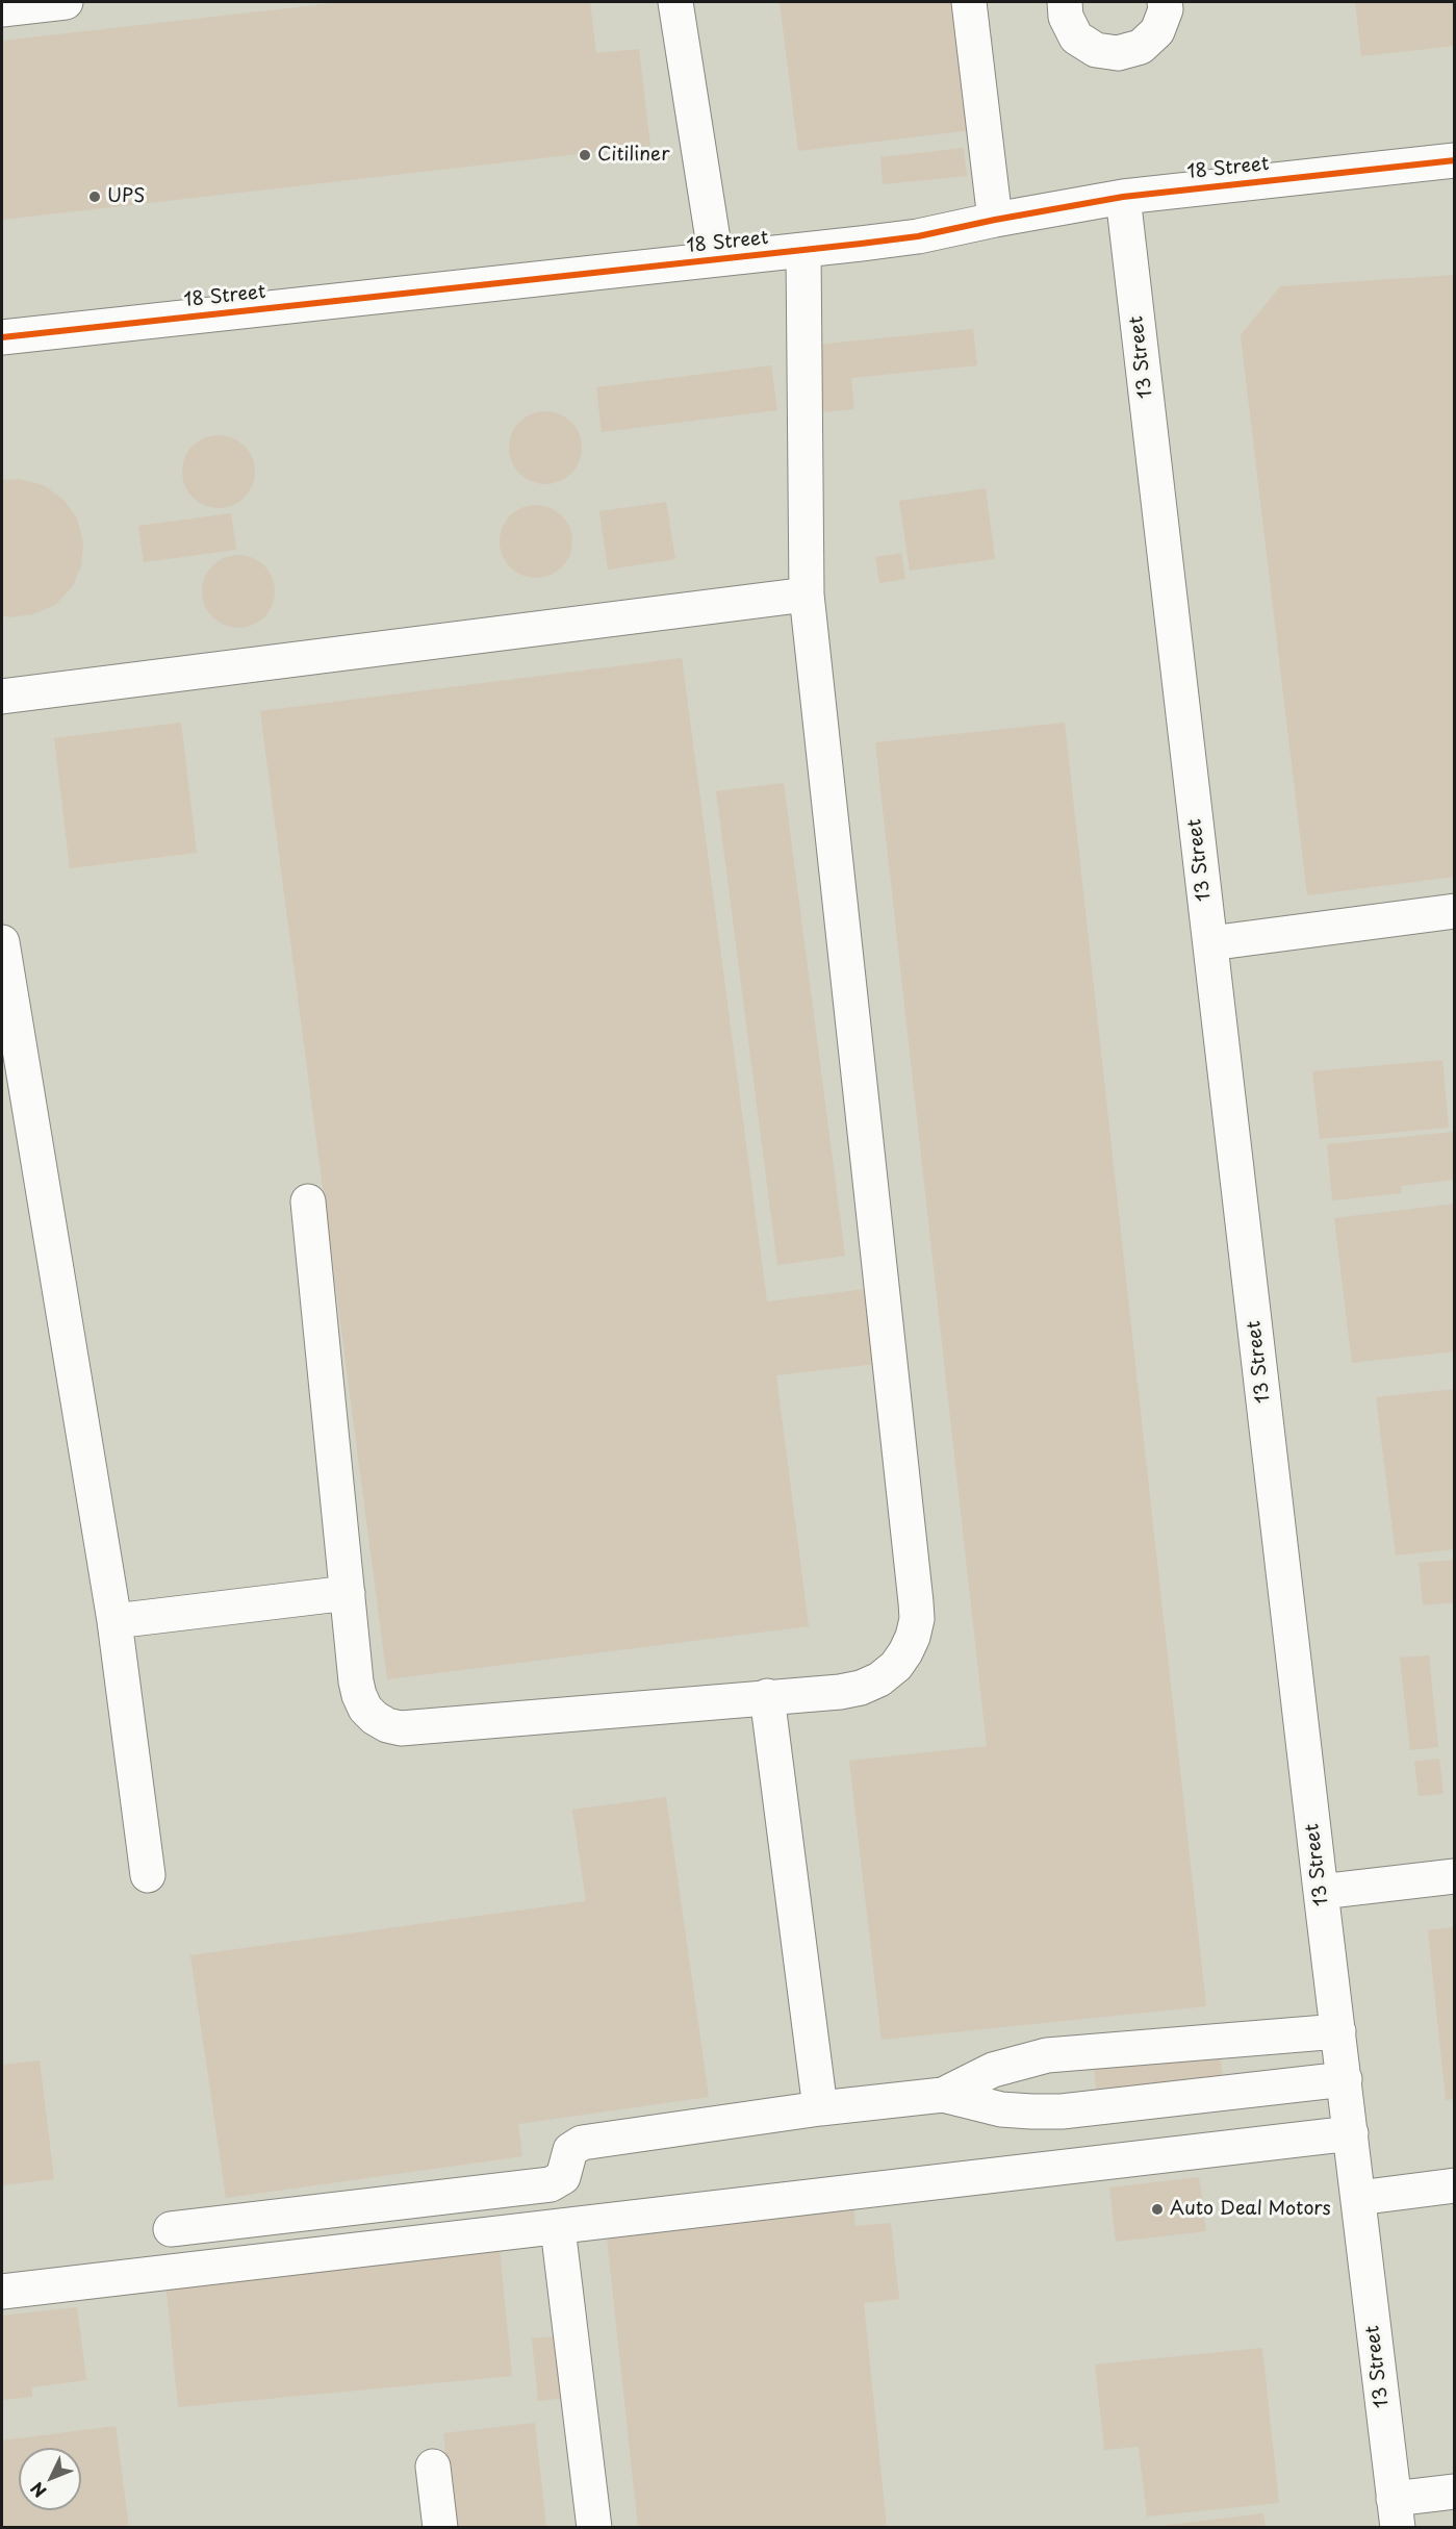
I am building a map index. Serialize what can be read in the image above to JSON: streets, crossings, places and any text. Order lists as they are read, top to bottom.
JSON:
{
  "streets": {
    "street": ["18 Street", "13 Street"]
  },
  "crossings": [
    ["18 Street", "13 Street"]
  ],
  "places": ["Citiliner", "UPS", "Auto Deal Motors"],
  "north": "bottom left"
}
